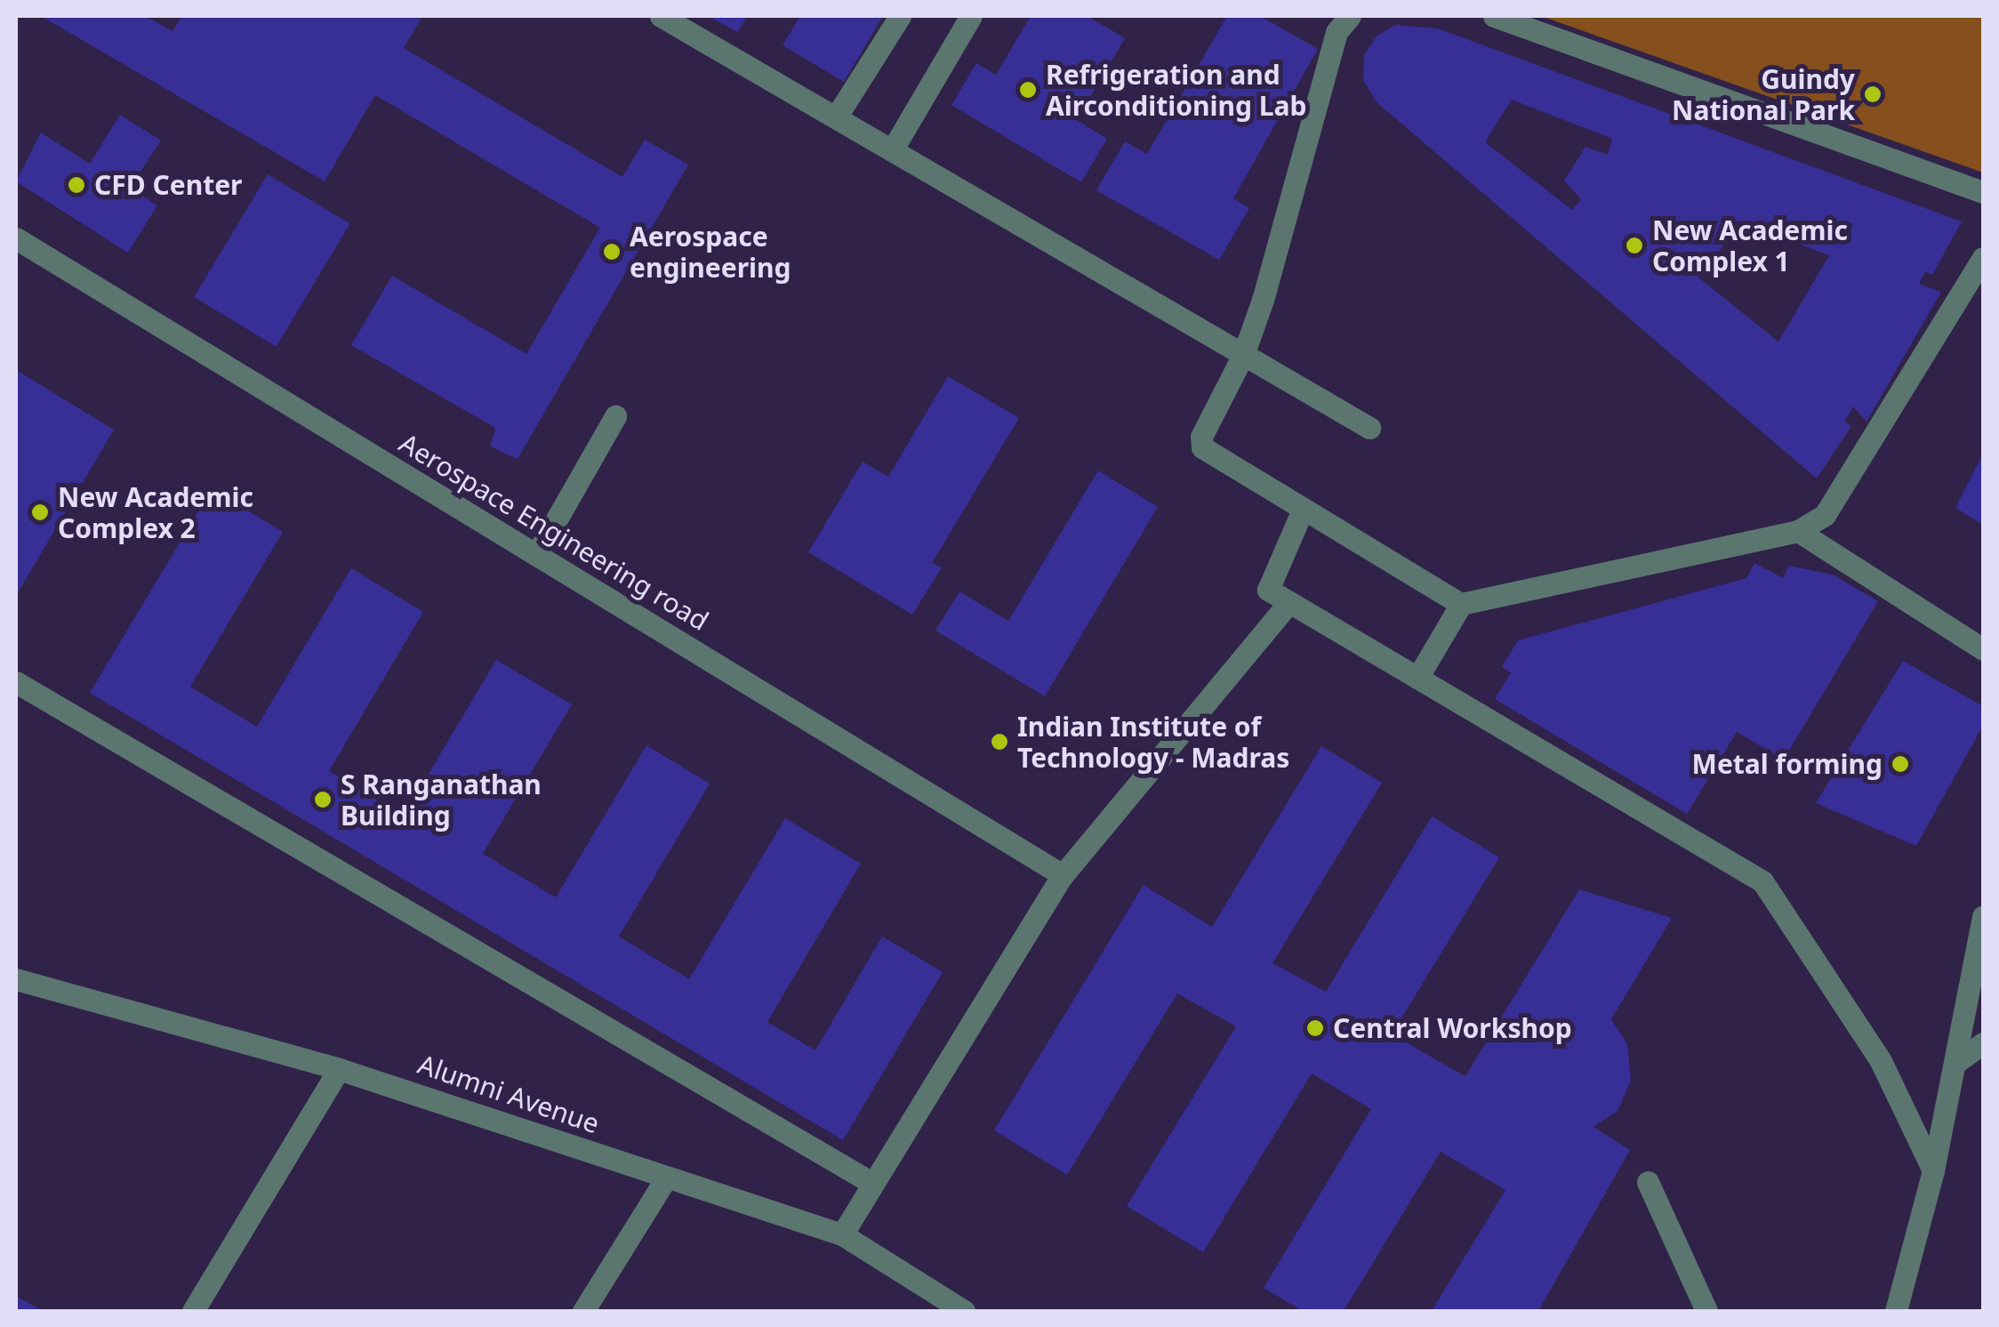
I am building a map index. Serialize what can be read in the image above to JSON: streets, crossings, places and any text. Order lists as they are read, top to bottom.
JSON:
{
  "streets": {
    "street": ["Aerospace Engineering road", "Alumni Avenue"]
  },
  "places": [
    "Refrigeration and Airconditioning Lab",
    "Guindy National Park",
    "CFD Center",
    "New Academic Complex 1",
    "Aerospace engineering",
    "New Academic Complex 2",
    "Indian Institute of Technology - Madras",
    "Metal forming",
    "S Ranganathan Building",
    "Central Workshop"
  ]
}
